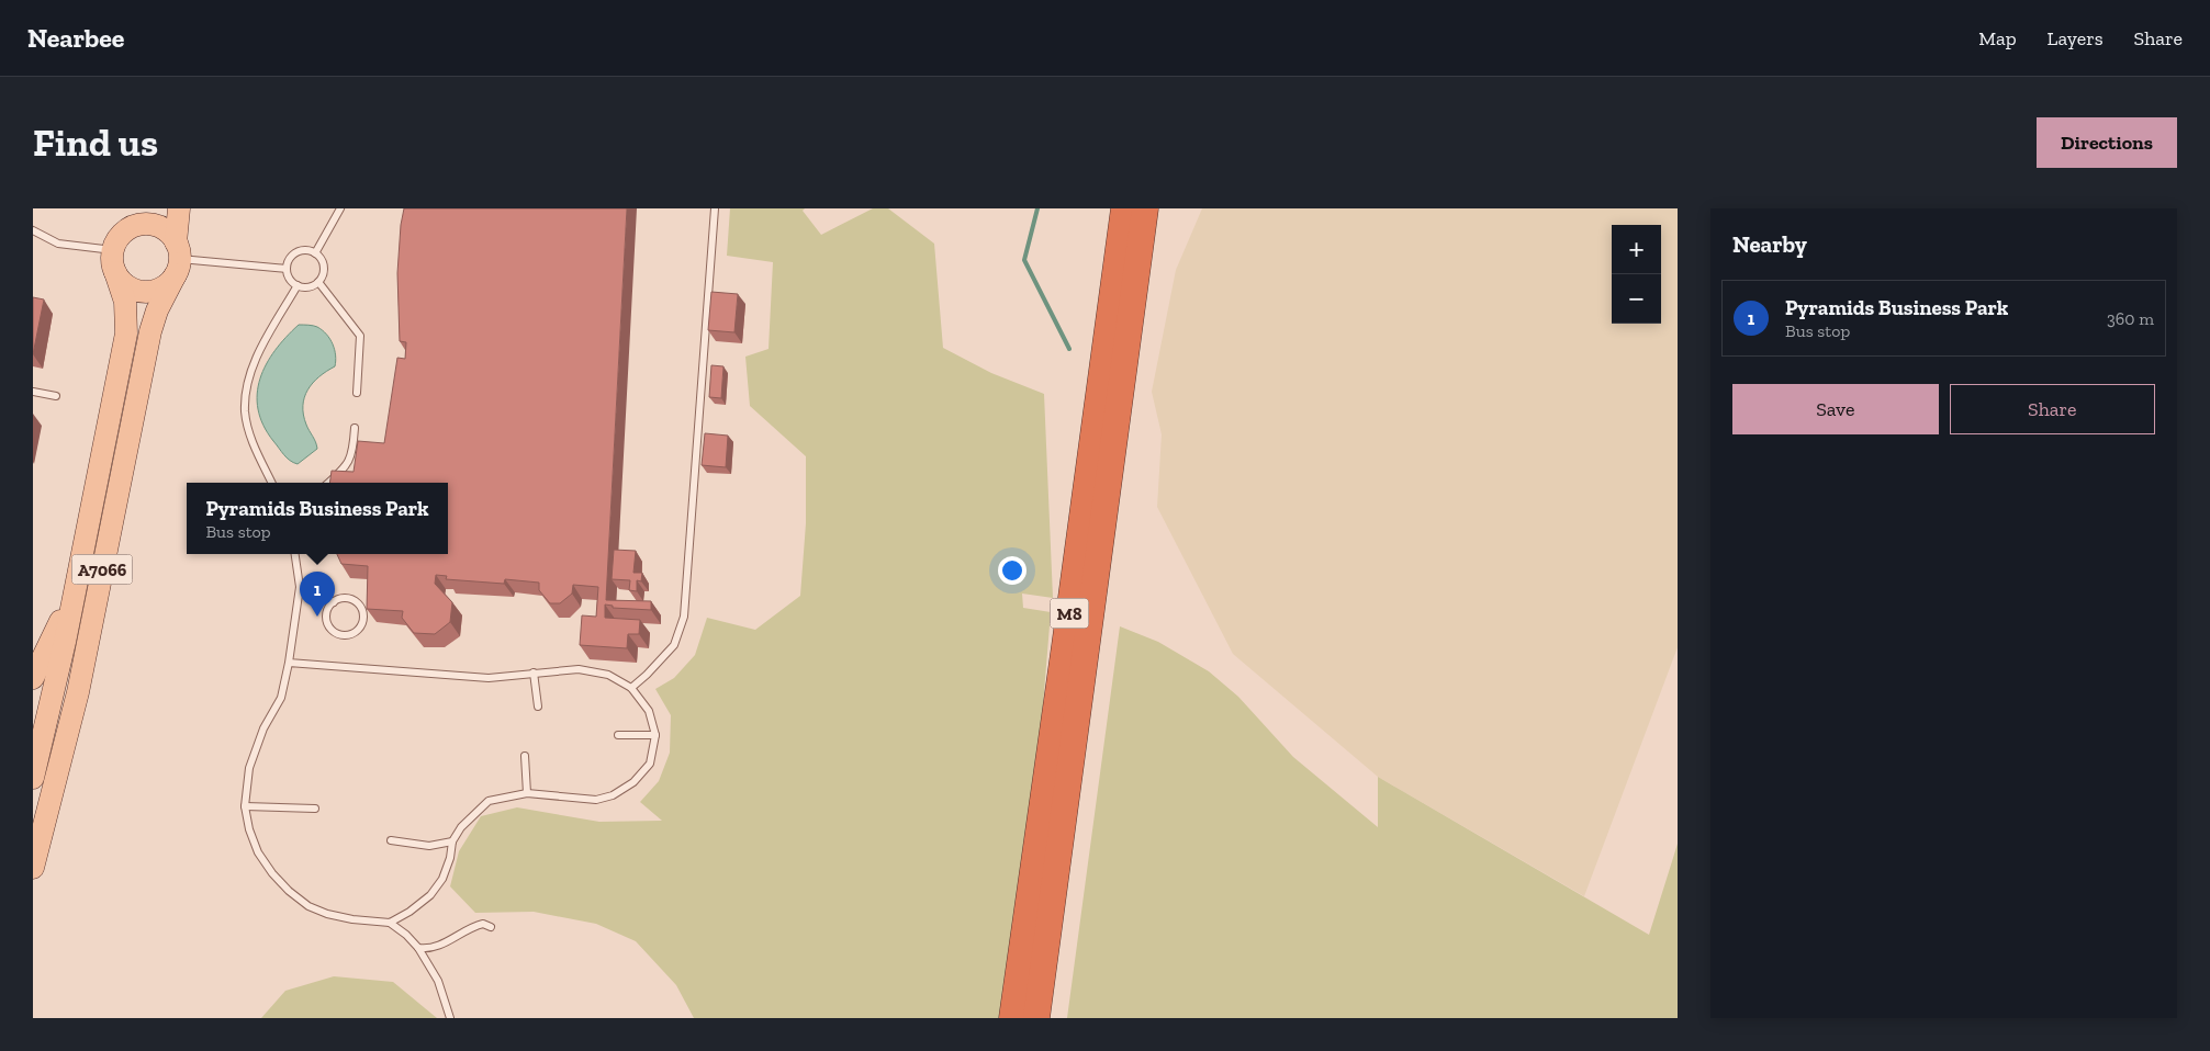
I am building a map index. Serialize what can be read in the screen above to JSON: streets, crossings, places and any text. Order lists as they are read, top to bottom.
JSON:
{
  "streets": {
    "highway": ["M8"],
    "main road": ["A7066"]
  },
  "page": {
    "header": "Nearbee",
    "nav": ["Map", "Layers", "Share"],
    "buttons": [
      "Directions",
      ["Save", "Share"]
    ],
    "title": "Find us",
    "heading": "Nearby",
    "map_buttons": ["+", "−"],
    "list": [
      {
        "mark": "1",
        "name": "Pyramids Business Park",
        "note": "Bus stop",
        "value": "360 m"
      }
    ],
    "popup": ["Pyramids Business Park", "Bus stop"],
    "pins": "1"
  }
}
